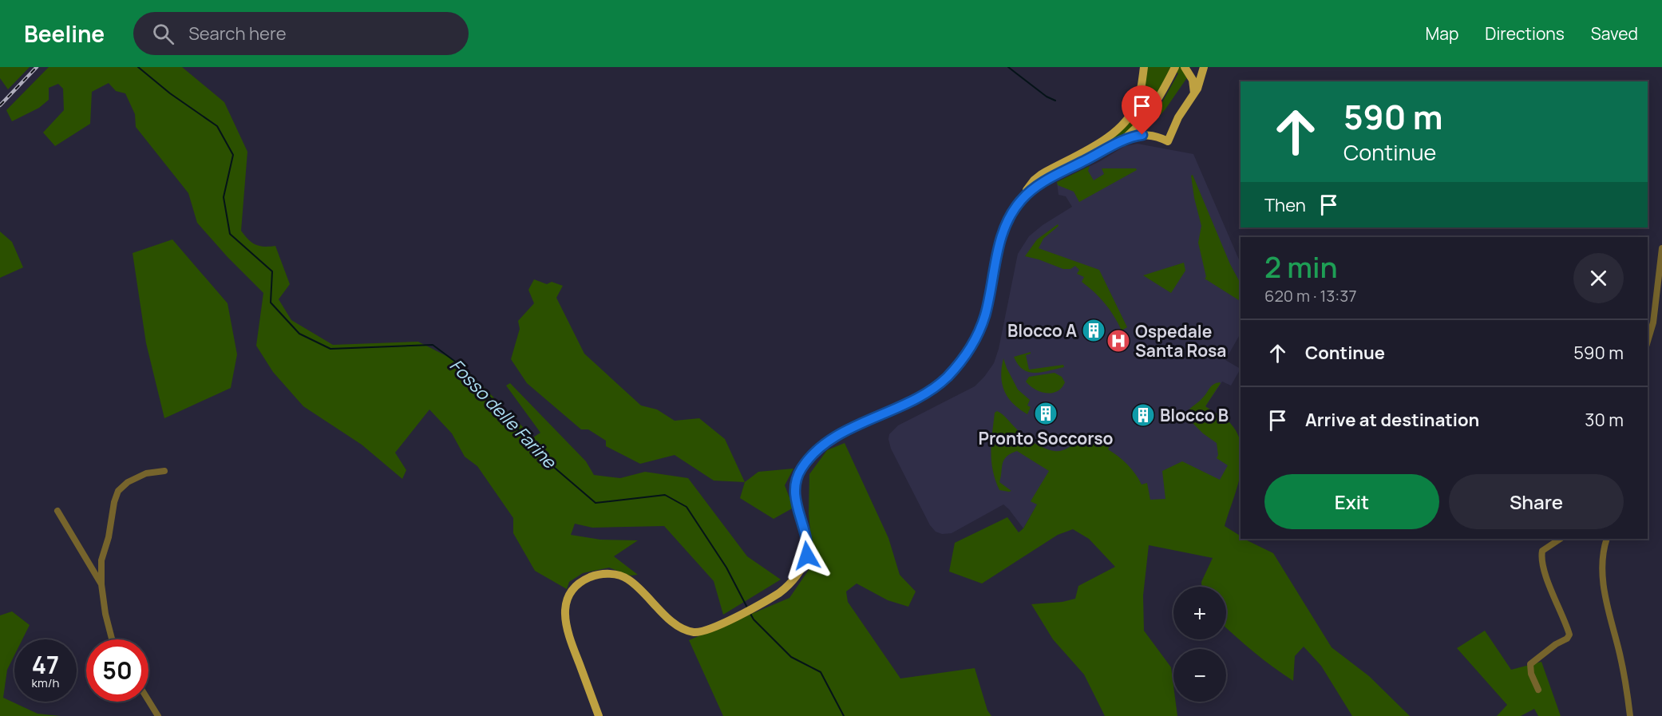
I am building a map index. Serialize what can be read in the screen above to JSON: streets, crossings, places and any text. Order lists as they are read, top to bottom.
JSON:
{
  "water": ["Fosso delle Farine"],
  "places": {
    "building": ["Blocco A", "Pronto Soccorso", "Blocco B"],
    "hospital": ["Ospedale Santa Rosa"]
  },
  "page": {
    "header": "Beeline",
    "search": "Search here",
    "nav": ["Map", "Directions", "Saved"],
    "turn": ["590 m", "Continue"],
    "then": "Then",
    "heading": ["2 min", "620 m · 13:37"],
    "list": [
      {
        "name": "Continue",
        "value": "590 m"
      },
      {
        "name": "Arrive at destination",
        "value": "30 m"
      }
    ],
    "buttons": ["Exit", "Share"],
    "map_buttons": ["+", "−"],
    "speed": "47 km/h",
    "limit": "50"
  }
}
